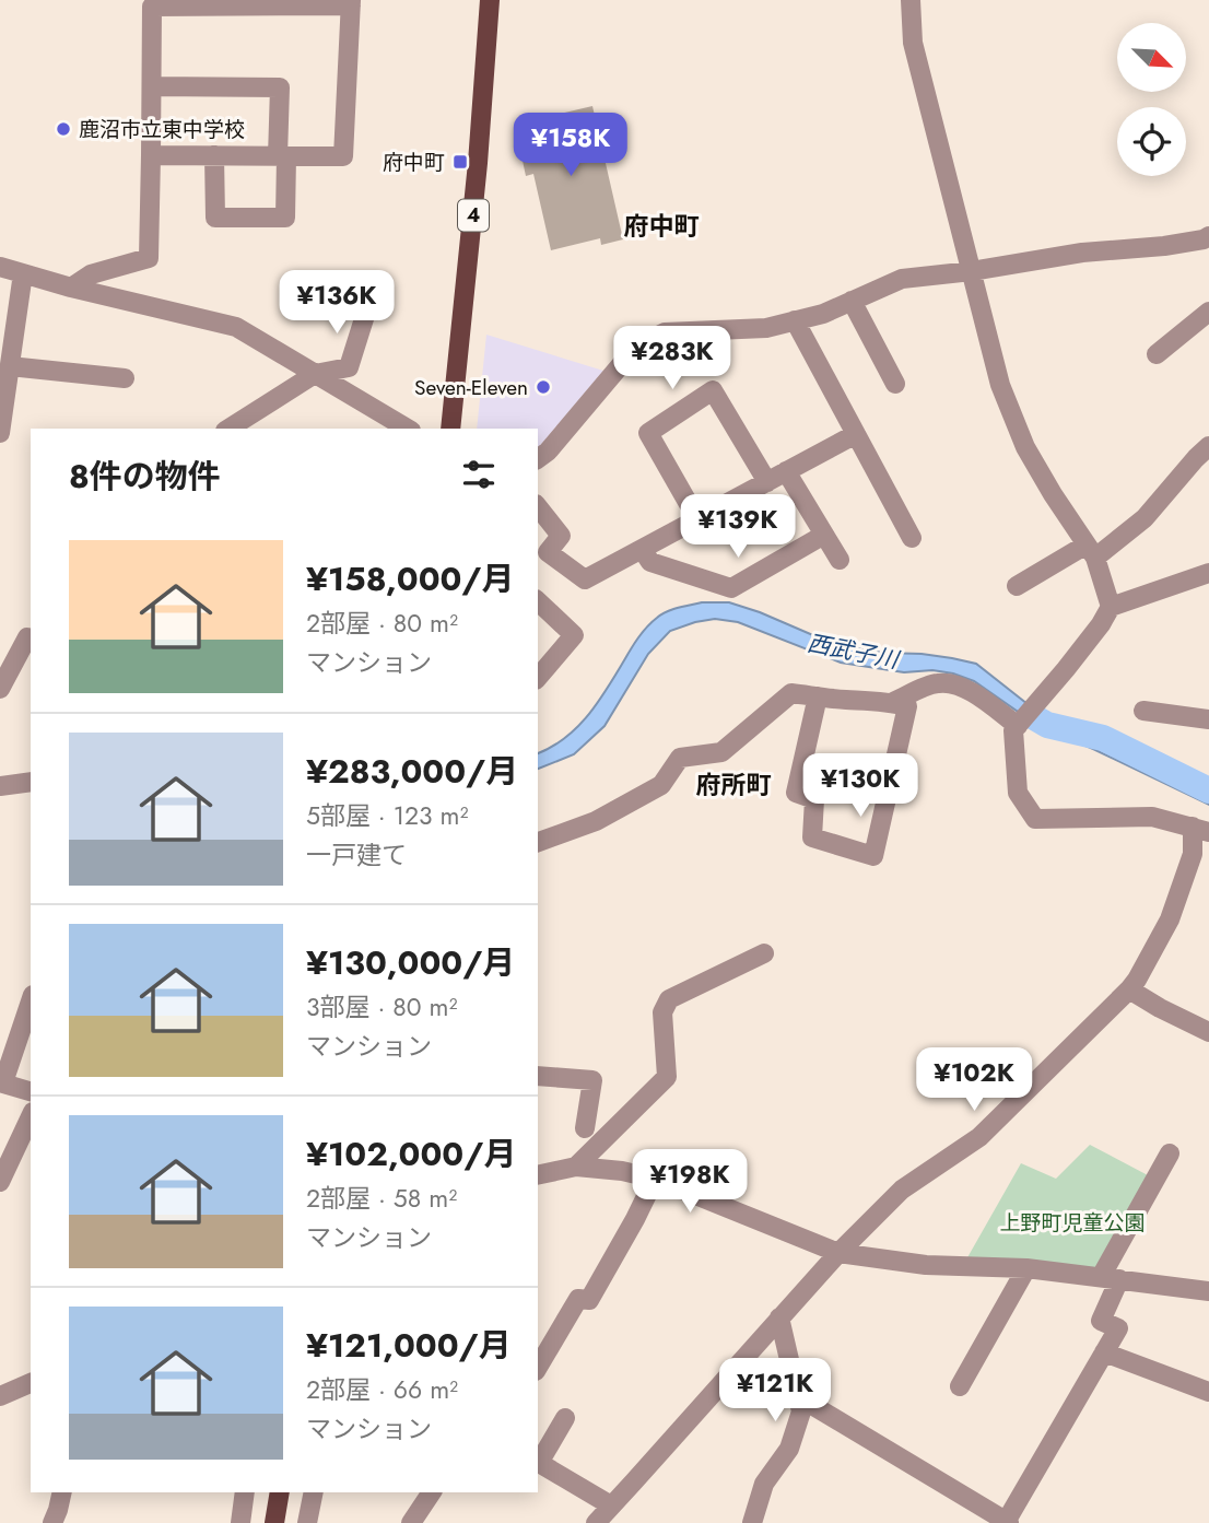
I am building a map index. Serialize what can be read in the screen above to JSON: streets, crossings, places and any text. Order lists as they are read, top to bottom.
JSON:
{
  "streets": {
    "main road": ["4"]
  },
  "districts": ["府中町", "府所町"],
  "water": ["西武子川"],
  "parks": ["上野町児童公園"],
  "places": {
    "other": ["鹿沼市立東中学校", "Seven-Eleven"],
    "transit": ["府中町"]
  },
  "north": "bottom right",
  "page": {
    "price": [
      "¥158K",
      "¥136K",
      "¥283K",
      "¥139K",
      "¥130K",
      "¥102K",
      "¥198K",
      "¥121K"
    ],
    "heading": "8件の物件",
    "list": [
      {
        "name": "¥158,000/月",
        "note": "2部屋 · 80 m² · マンション"
      },
      {
        "name": "¥283,000/月",
        "note": "5部屋 · 123 m² · 一戸建て"
      },
      {
        "name": "¥130,000/月",
        "note": "3部屋 · 80 m² · マンション"
      },
      {
        "name": "¥102,000/月",
        "note": "2部屋 · 58 m² · マンション"
      },
      {
        "name": "¥121,000/月",
        "note": "2部屋 · 66 m² · マンション"
      }
    ]
  }
}
